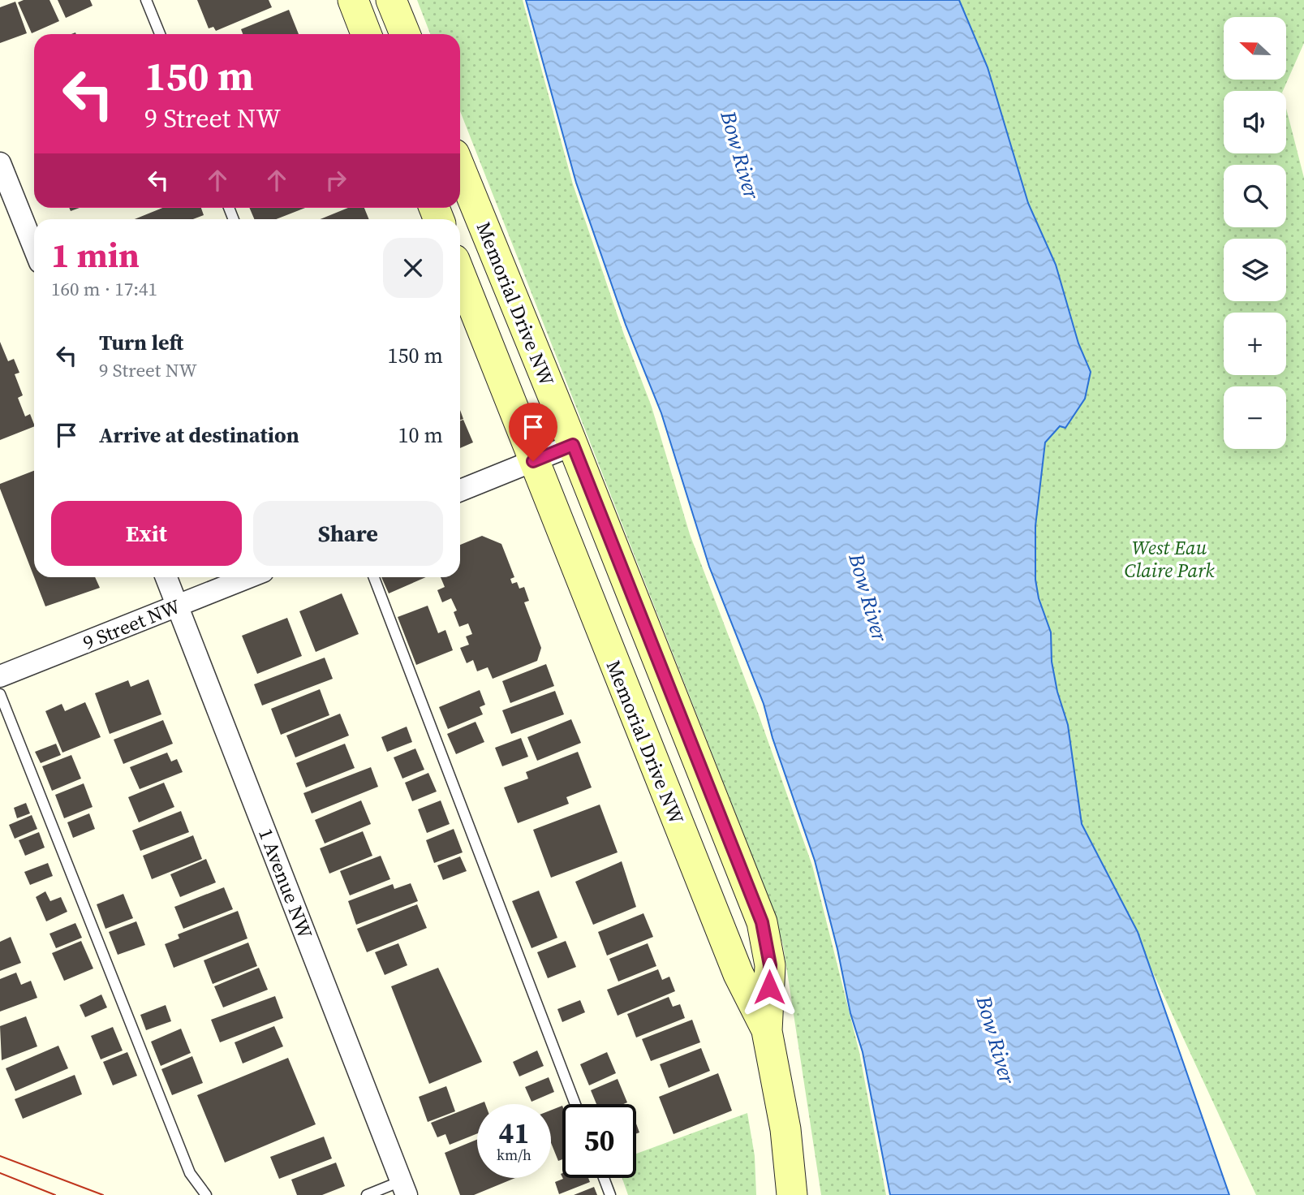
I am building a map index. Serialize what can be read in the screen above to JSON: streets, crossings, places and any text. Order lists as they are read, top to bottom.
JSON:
{
  "streets": {
    "main road": ["Memorial Drive NW"],
    "street": ["9 Street NW", "1 Avenue NW"]
  },
  "crossings": [
    ["9 Street NW", "1 Avenue NW"]
  ],
  "water": ["Bow River"],
  "parks": ["West Eau Claire Park"],
  "north": "left",
  "page": {
    "map_buttons": ["+", "−"],
    "turn": ["150 m", "9 Street NW"],
    "heading": ["1 min", "160 m · 17:41"],
    "list": [
      {
        "name": "Turn left",
        "note": "9 Street NW",
        "value": "150 m"
      },
      {
        "name": "Arrive at destination",
        "value": "10 m"
      }
    ],
    "buttons": ["Exit", "Share"],
    "speed": "41 km/h",
    "limit": "50"
  }
}
